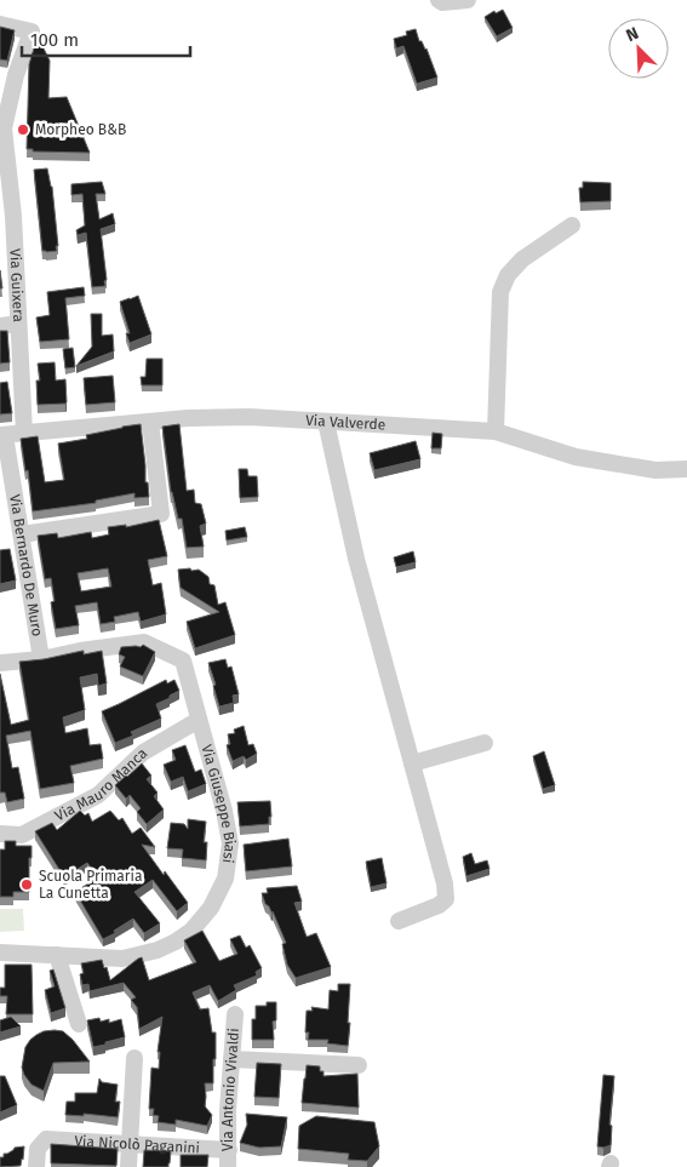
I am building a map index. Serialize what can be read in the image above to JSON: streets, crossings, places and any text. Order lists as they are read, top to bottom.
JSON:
{
  "streets": {
    "street": [
      "Via Guixera",
      "Via Valverde",
      "Via Bernardo De Muro",
      "Via Mauro Manca",
      "Via Giuseppe Biasi",
      "Via Antonio Vivaldi",
      "Via Nicolò Paganini"
    ]
  },
  "crossings": [
    ["Via Guixera", "Via Valverde"],
    ["Via Valverde", "Via Bernardo De Muro"],
    ["Via Bernardo De Muro", "Via Giuseppe Biasi"],
    ["Via Mauro Manca", "Via Giuseppe Biasi"],
    ["Via Antonio Vivaldi", "Via Nicolò Paganini"]
  ],
  "places": ["Morpheo B&B", "Scuola Primaria La Cunetta"],
  "scale_bar": "100 m",
  "north": "top left"
}
